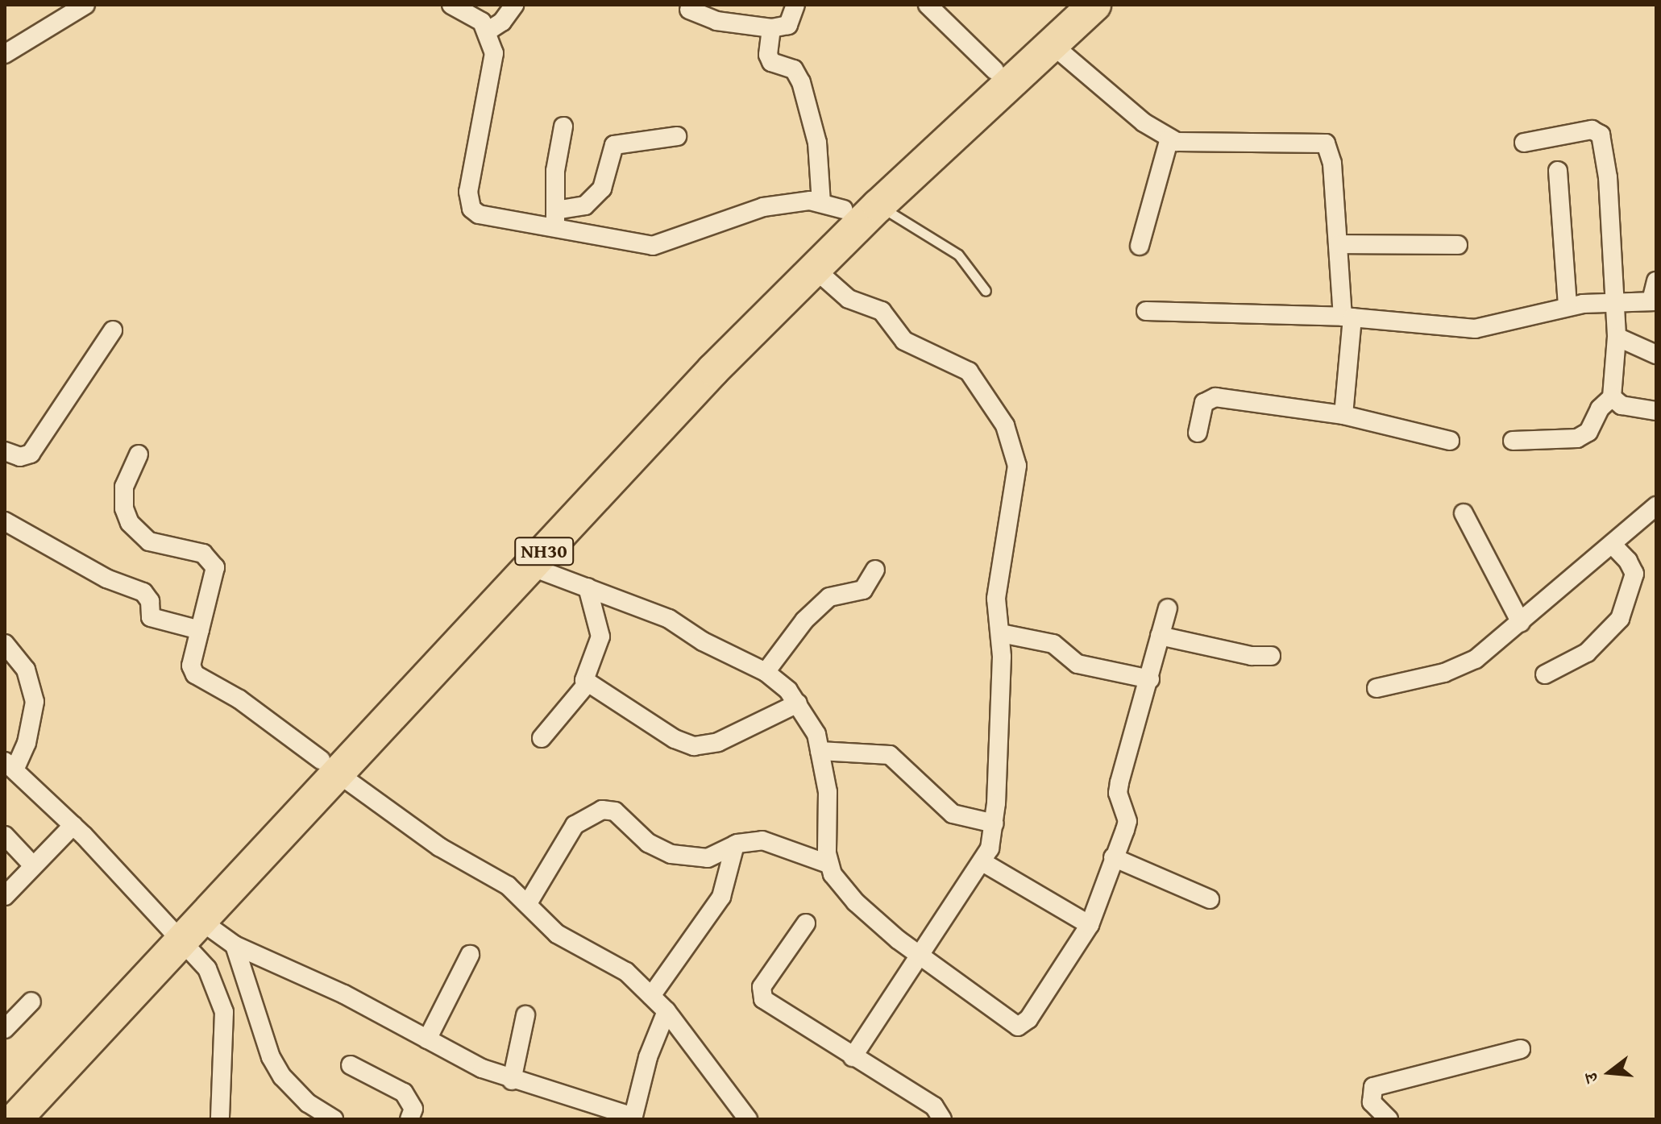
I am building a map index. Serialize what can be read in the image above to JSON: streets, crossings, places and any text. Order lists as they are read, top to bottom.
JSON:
{
  "streets": {
    "highway": ["NH30"]
  },
  "north": "left"
}
